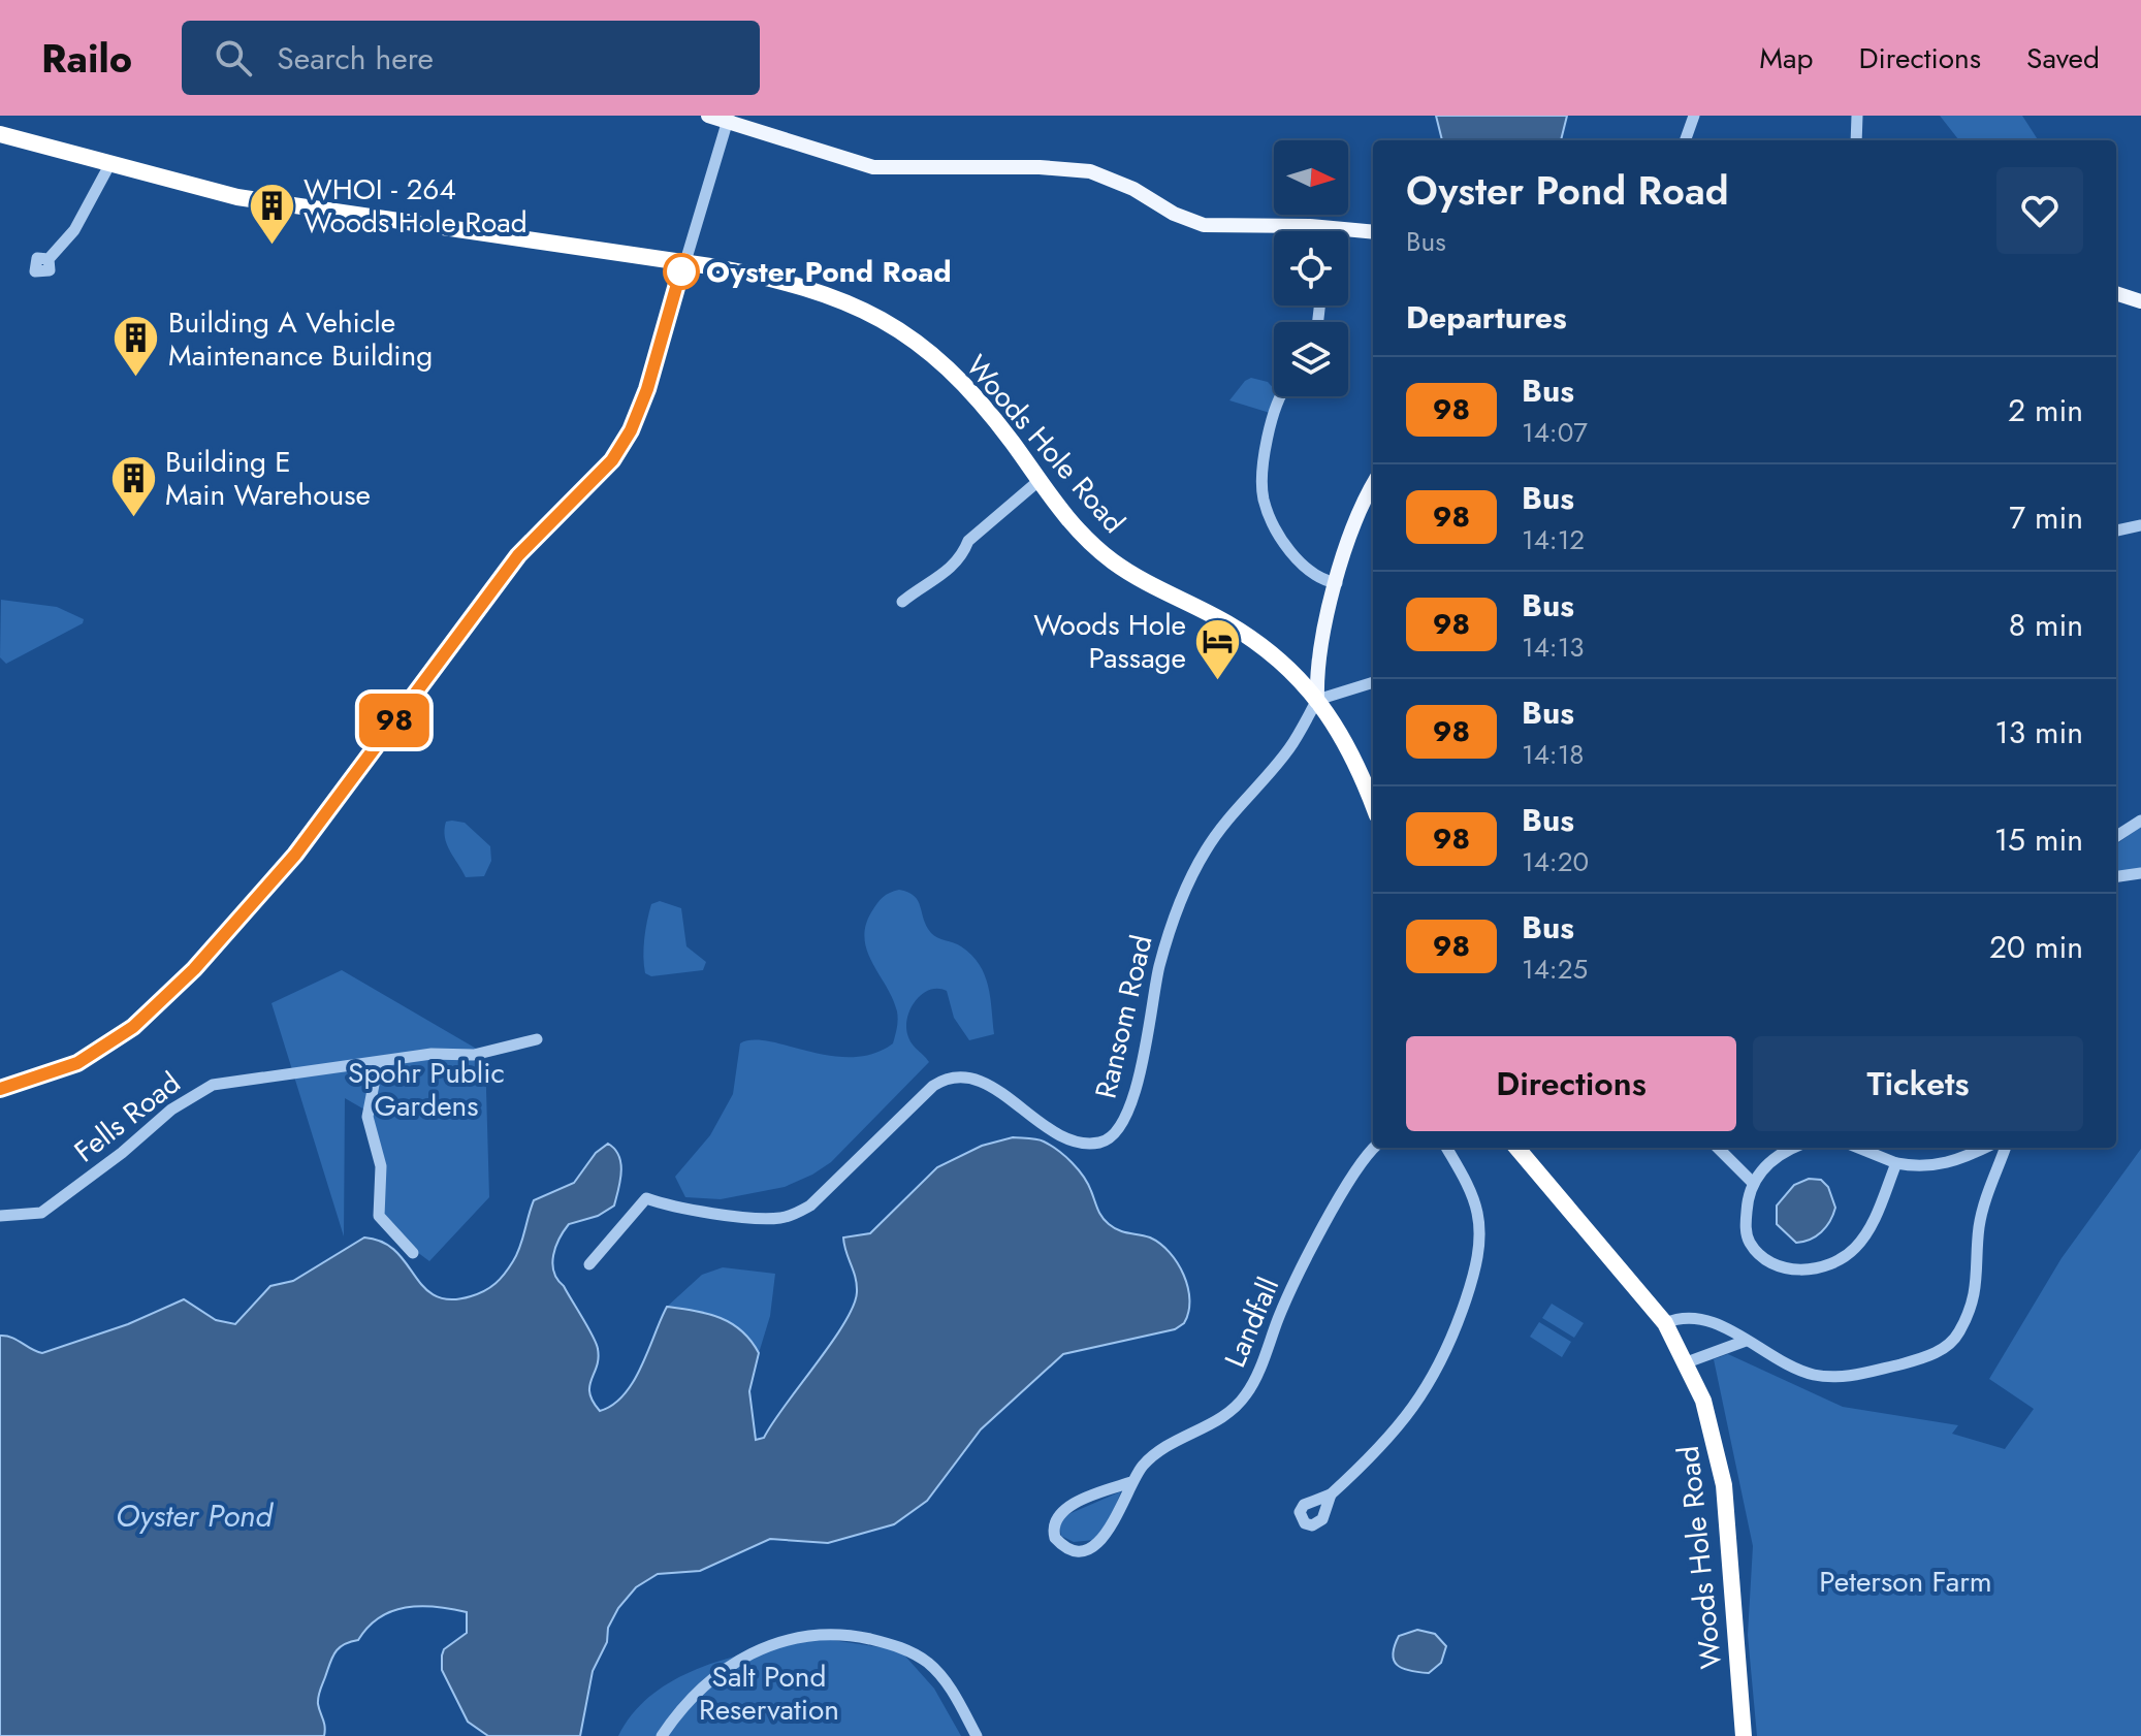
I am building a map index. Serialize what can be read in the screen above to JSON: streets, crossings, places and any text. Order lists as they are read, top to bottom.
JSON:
{
  "streets": {
    "highway": ["Woods Hole Road"],
    "main road": ["Ransom Road"],
    "street": ["Fells Road", "Landfall"]
  },
  "crossings": [
    ["Woods Hole Road", "Ransom Road"]
  ],
  "water": ["Oyster Pond"],
  "parks": ["Spohr Public Gardens", "Peterson Farm", "Salt Pond Reservation"],
  "places": {
    "building": ["WHOI - 264 Woods Hole Road", "Building A Vehicle Maintenance Building", "Building E Main Warehouse"],
    "other": ["Oyster Pond Road"],
    "hotel": ["Woods Hole Passage"]
  },
  "lines": ["bus line 98"],
  "north": "right",
  "page": {
    "header": "Railo",
    "search": "Search here",
    "nav": ["Map", "Directions", "Saved"],
    "on_map": "98",
    "heading": [
      ["Oyster Pond Road", "Bus"],
      "Departures"
    ],
    "list": [
      {
        "mark": "98",
        "name": "Bus",
        "note": "14:07",
        "value": "2 min"
      },
      {
        "mark": "98",
        "name": "Bus",
        "note": "14:12",
        "value": "7 min"
      },
      {
        "mark": "98",
        "name": "Bus",
        "note": "14:13",
        "value": "8 min"
      },
      {
        "mark": "98",
        "name": "Bus",
        "note": "14:18",
        "value": "13 min"
      },
      {
        "mark": "98",
        "name": "Bus",
        "note": "14:20",
        "value": "15 min"
      },
      {
        "mark": "98",
        "name": "Bus",
        "note": "14:25",
        "value": "20 min"
      }
    ],
    "buttons": ["Directions", "Tickets"]
  }
}
